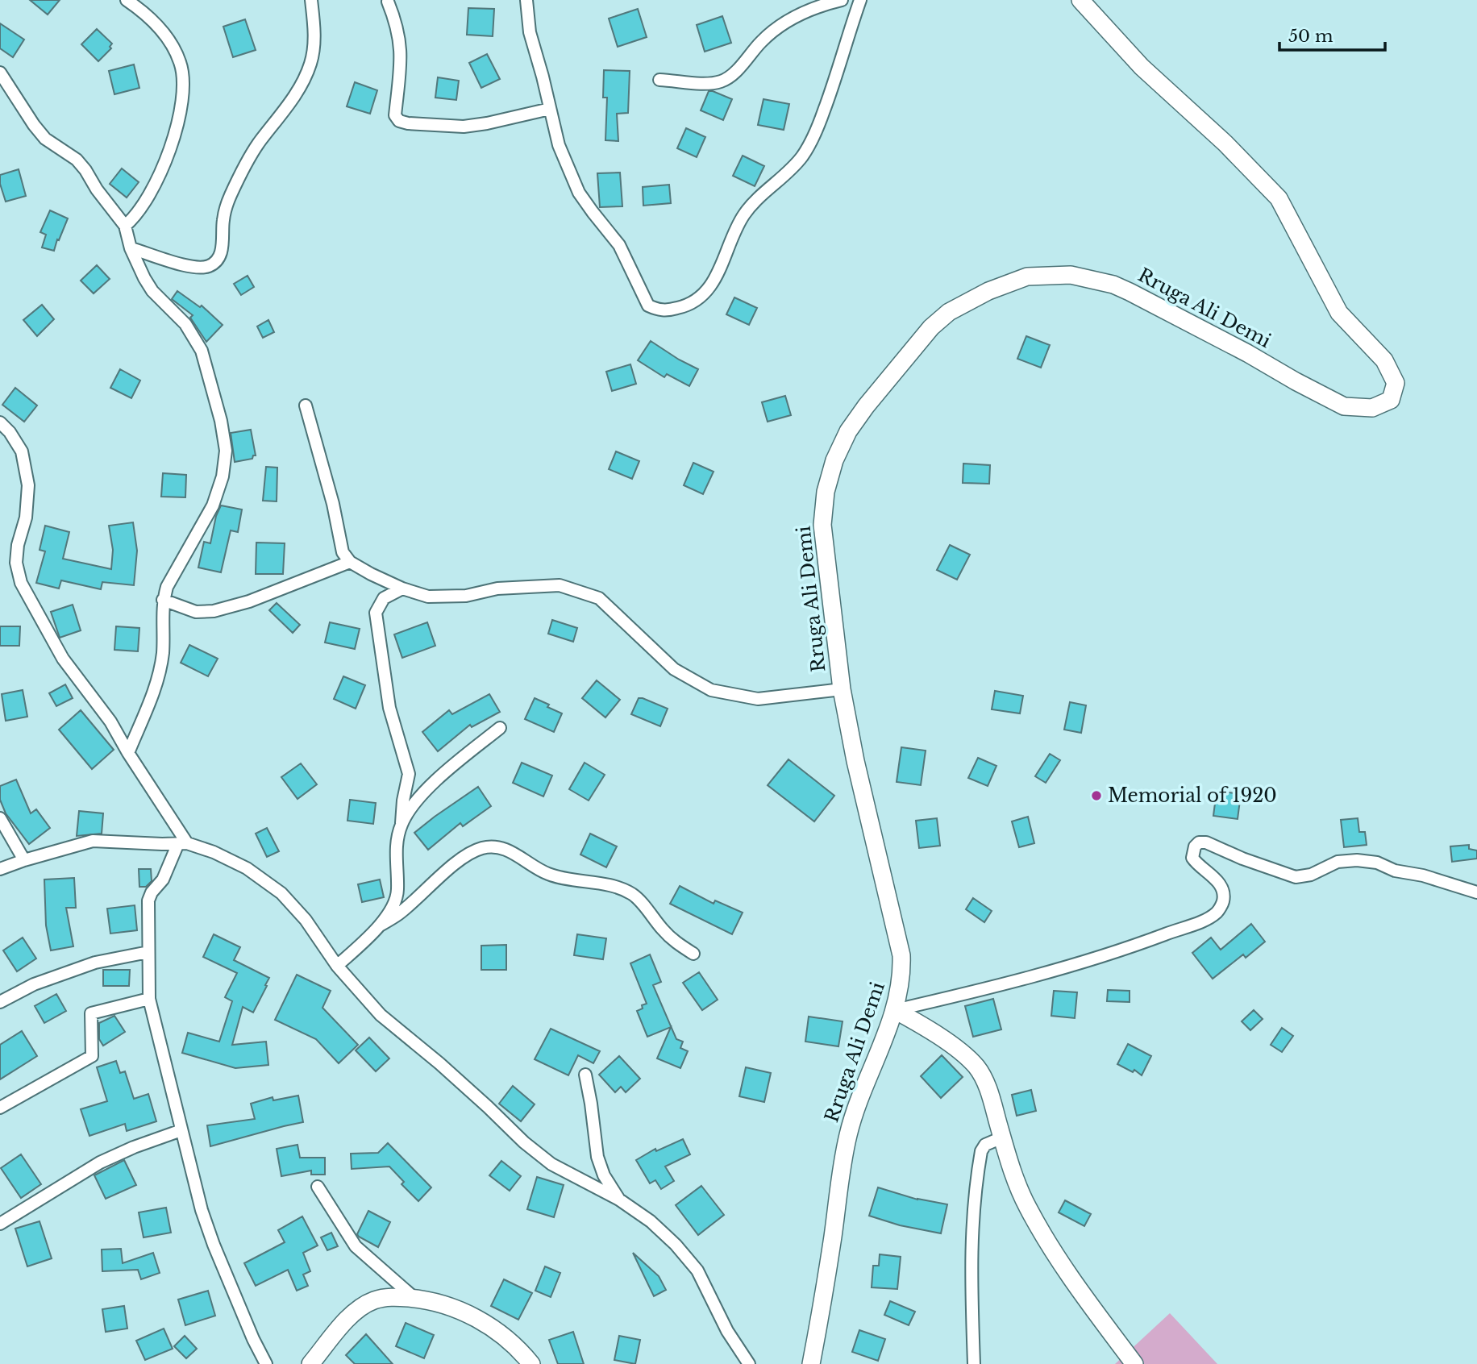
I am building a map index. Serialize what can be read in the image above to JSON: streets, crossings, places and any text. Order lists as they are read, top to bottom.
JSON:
{
  "streets": {
    "main road": ["Rruga Ali Demi"]
  },
  "places": ["Memorial of 1920"],
  "scale_bar": "50 m"
}
